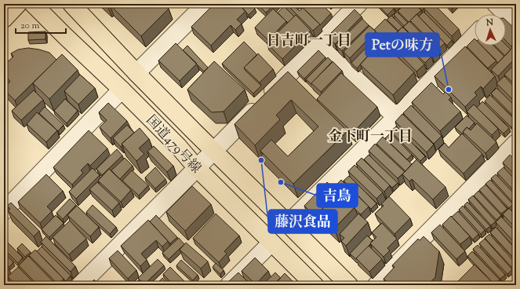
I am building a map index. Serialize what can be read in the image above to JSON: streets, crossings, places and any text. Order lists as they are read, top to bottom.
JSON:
{
  "streets": {
    "highway": ["国道479号線"]
  },
  "districts": ["日吉町一丁目", "金下町一丁目"],
  "places": ["Petの味方", "藤沢食品", "吉鳥"],
  "scale_bar": "20 m",
  "north": "top"
}
